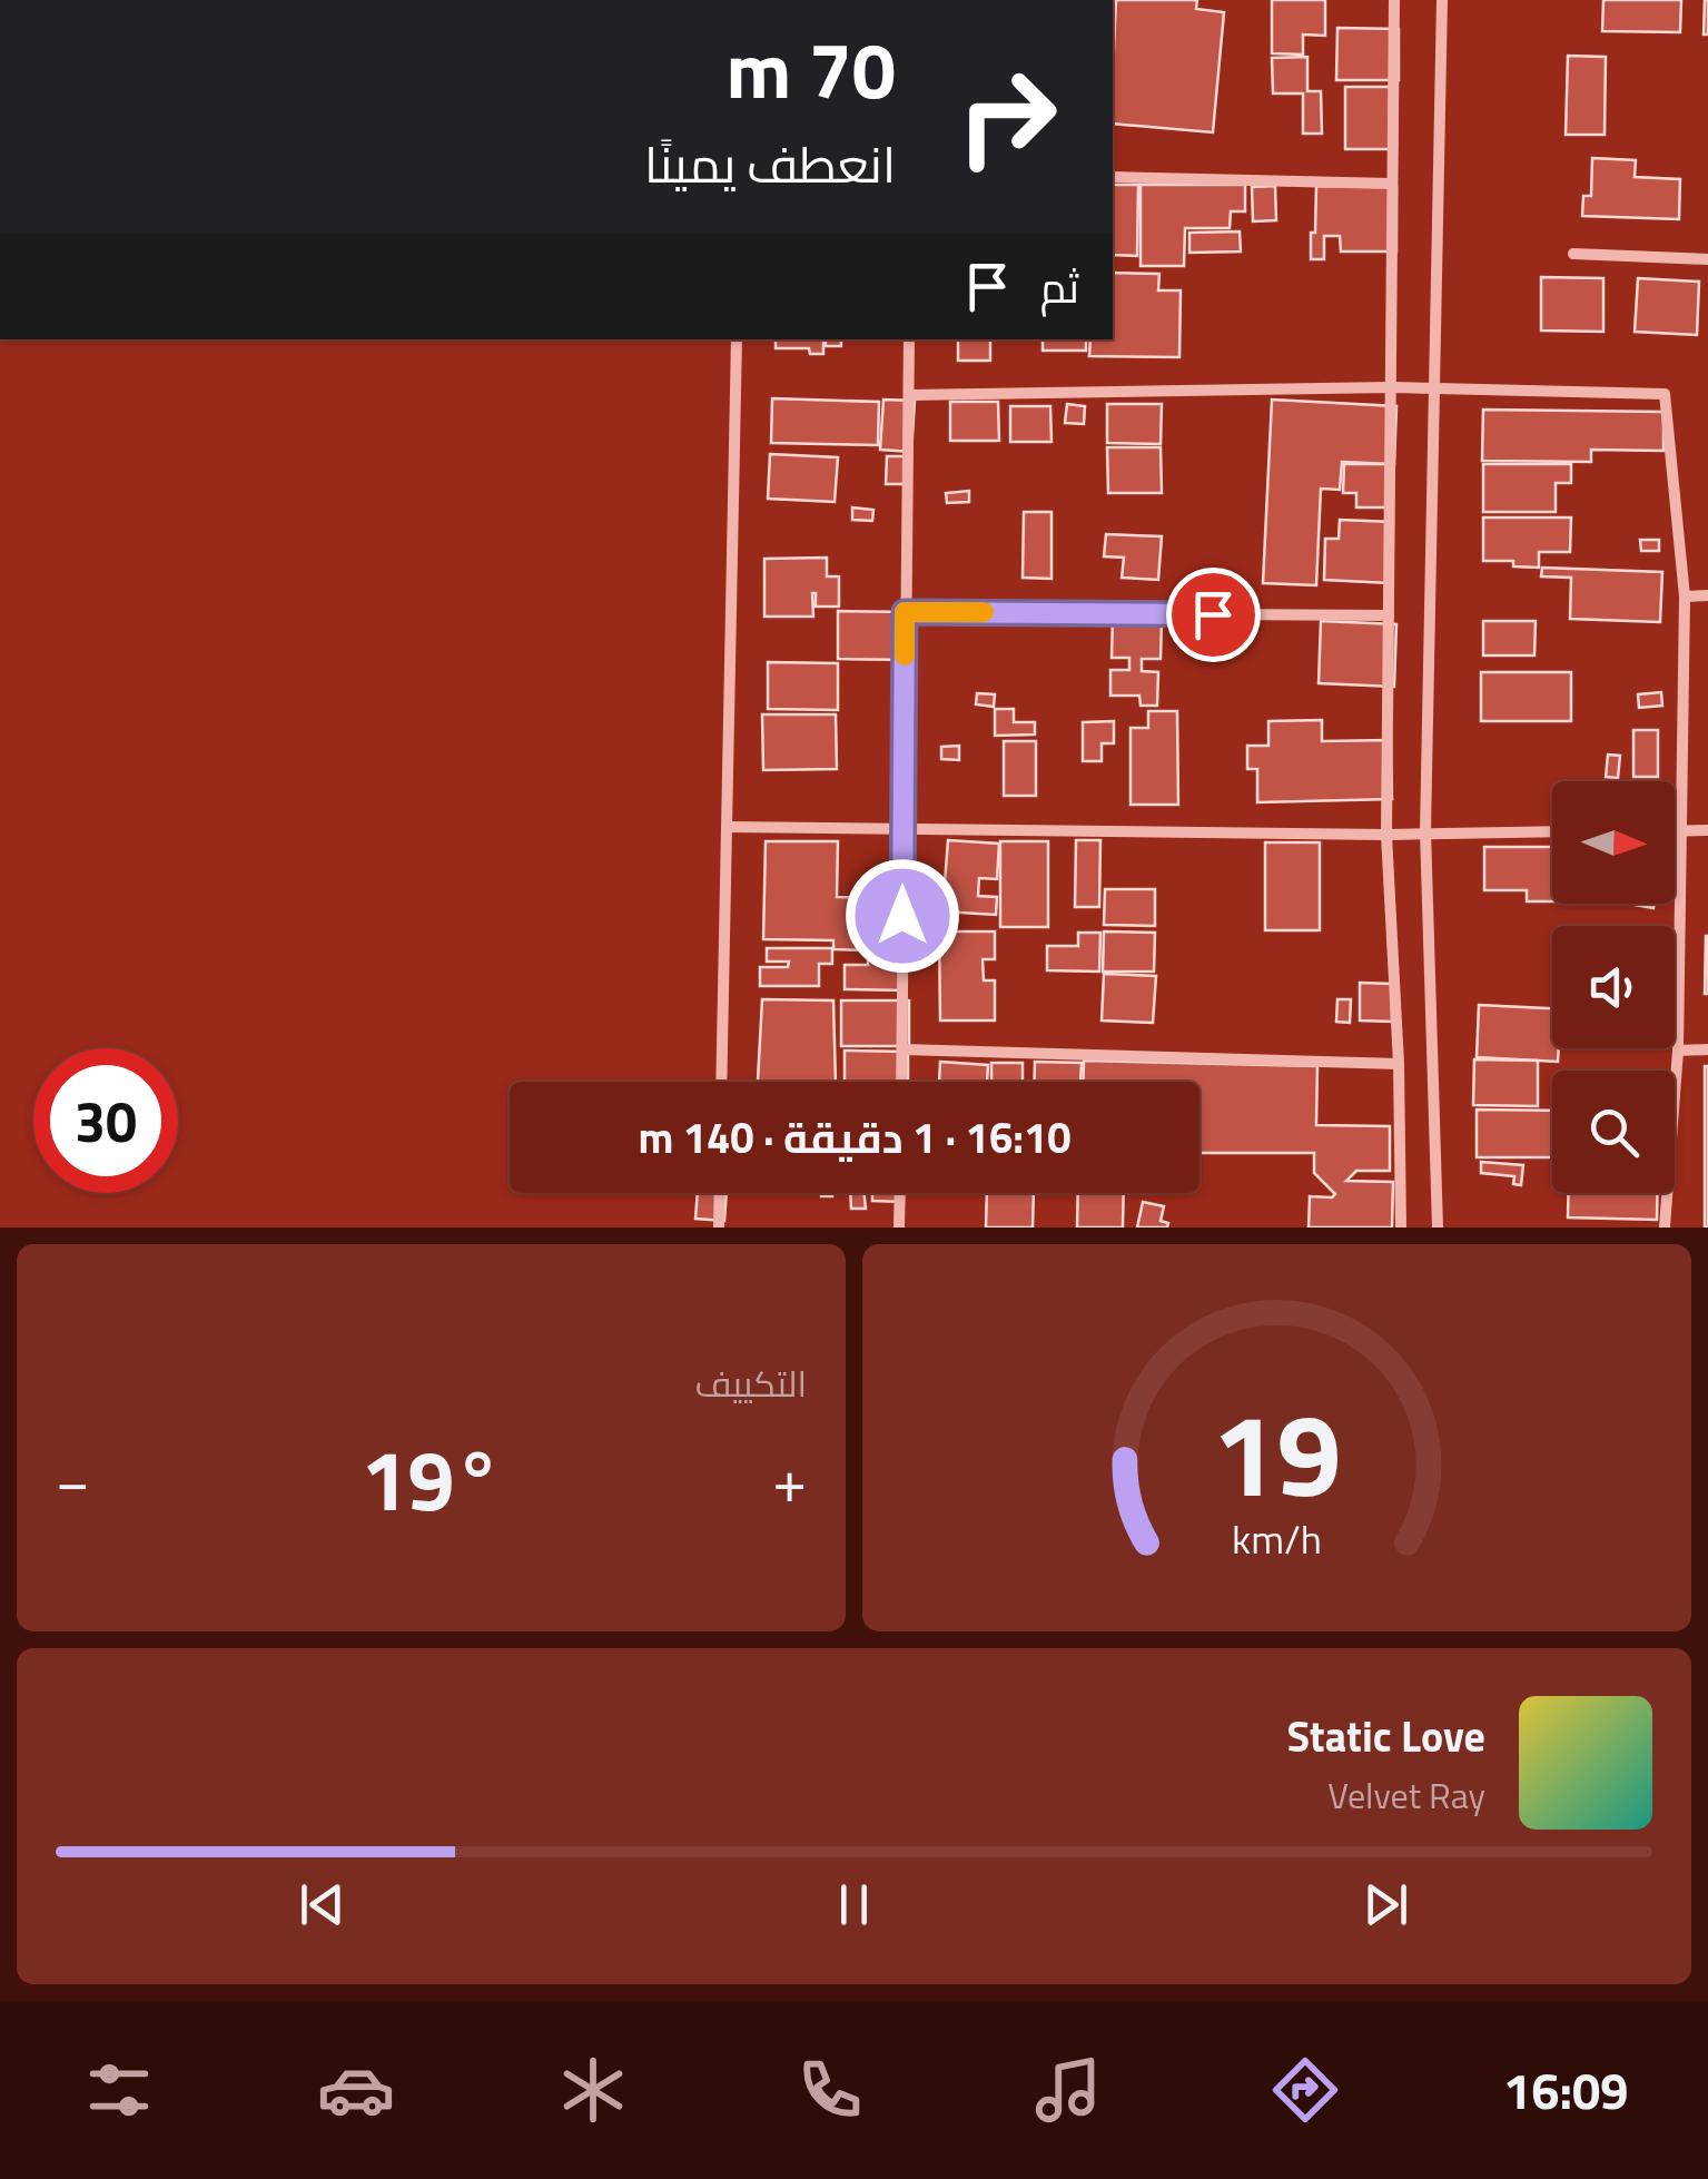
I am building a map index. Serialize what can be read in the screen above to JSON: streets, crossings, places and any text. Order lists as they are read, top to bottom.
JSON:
{
  "north": "right",
  "page": {
    "turn": ["70 m", "انعطف يمينًا"],
    "then": "ثم",
    "limit": "30",
    "trip": "16:10 · 1 دقيقة · 140 m",
    "tile": "التكييف",
    "heat": ["−", "19°", "+"],
    "song": ["Static Love", "Velvet Ray"],
    "tabs": "16:09",
    "gauge": ["19", "km/h"]
  }
}
